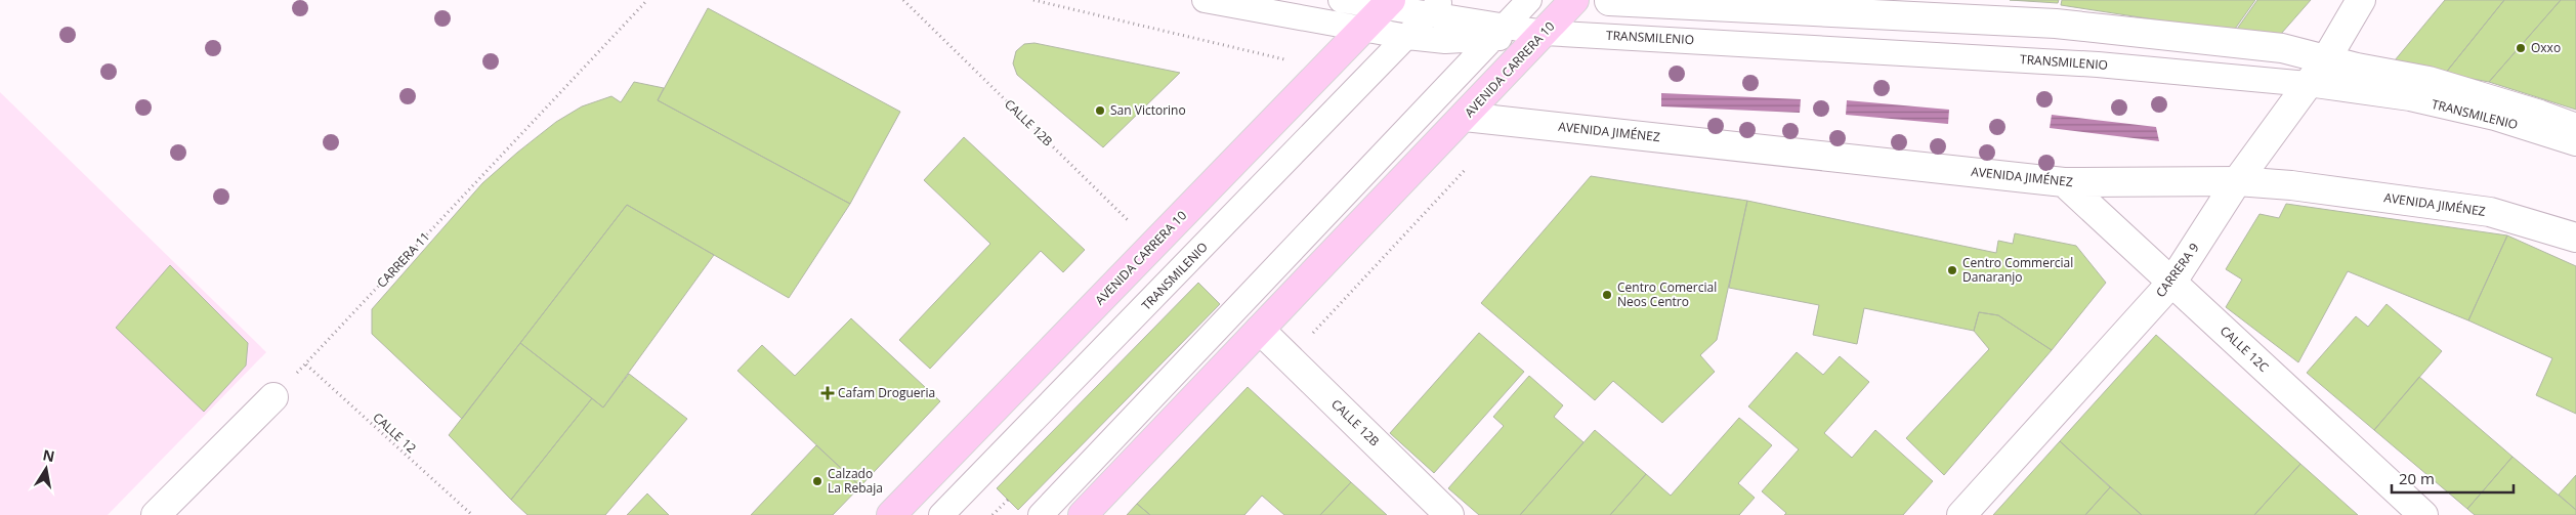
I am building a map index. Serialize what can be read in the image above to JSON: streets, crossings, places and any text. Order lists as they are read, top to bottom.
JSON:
{
  "streets": {
    "main road": ["AVENIDA CARRERA 10"],
    "street": [
      "CALLE 12B",
      "AVENIDA JIMÉNEZ",
      "CARRERA 9",
      "CALLE 12C"
    ],
    "lane": ["TRANSMILENIO"],
    "path": ["CARRERA 11", "CALLE 12"]
  },
  "crossings": [
    ["TRANSMILENIO", "AVENIDA CARRERA 10"],
    ["TRANSMILENIO", "CARRERA 9"],
    ["AVENIDA CARRERA 10", "CALLE 12B"],
    ["AVENIDA CARRERA 10", "AVENIDA JIMÉNEZ"],
    ["AVENIDA JIMÉNEZ", "CARRERA 9"],
    ["AVENIDA JIMÉNEZ", "CALLE 12C"],
    ["CARRERA 11", "CALLE 12"],
    ["CARRERA 9", "CALLE 12C"]
  ],
  "places": {
    "other": [
      "Oxxo",
      "San Victorino",
      "Centro Commercial Danaranjo",
      "Centro Comercial Neos Centro",
      "Calzado La Rebaja"
    ],
    "health": ["Cafam Drogueria"]
  },
  "scale_bar": "20 m",
  "north": "top"
}
